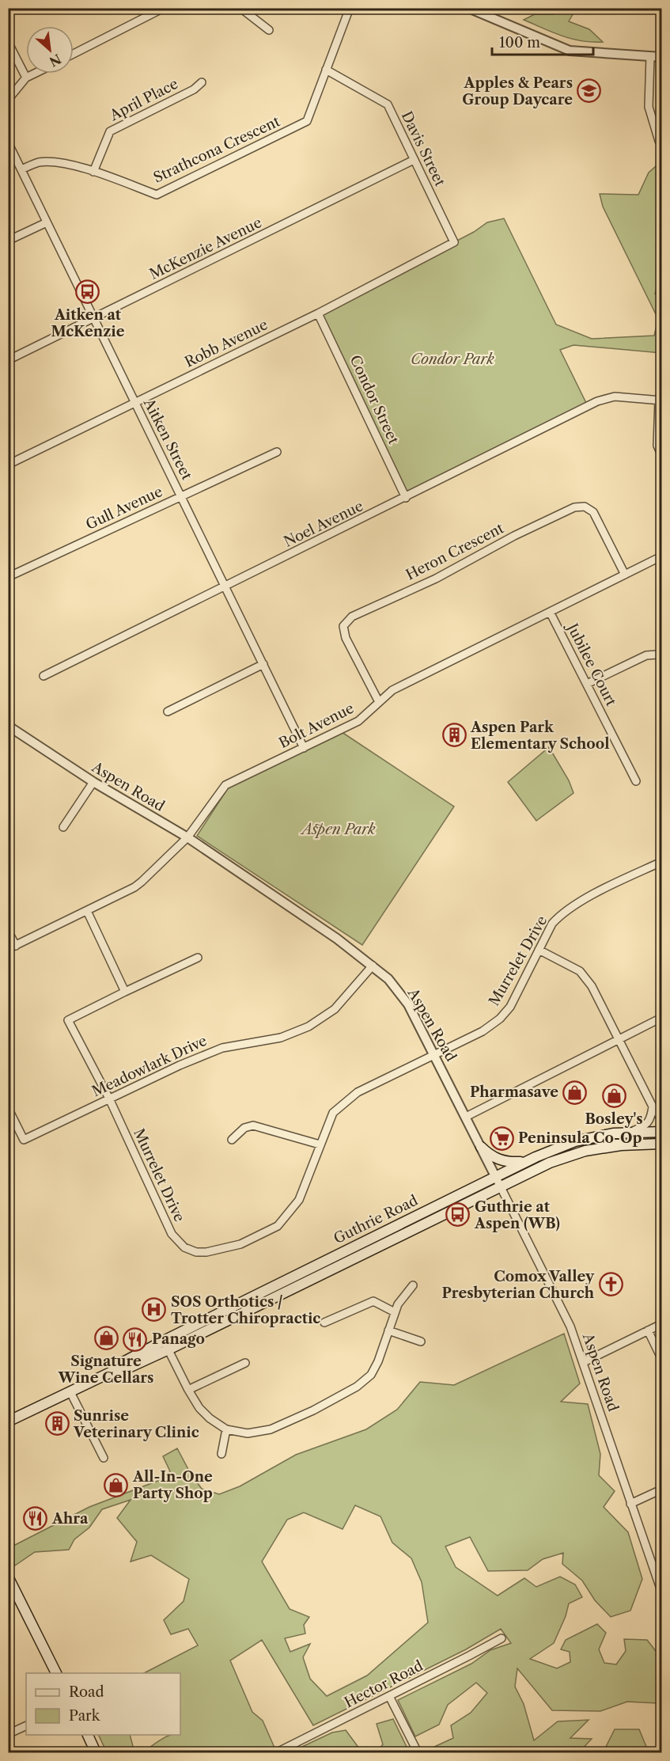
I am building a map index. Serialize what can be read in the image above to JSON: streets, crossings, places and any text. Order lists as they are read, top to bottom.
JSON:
{
  "streets": {
    "main road": ["Guthrie Road"],
    "street": [
      "April Place",
      "Davis Street",
      "Strathcona Crescent",
      "McKenzie Avenue",
      "Robb Avenue",
      "Condor Street",
      "Aitken Street",
      "Gull Avenue",
      "Noel Avenue",
      "Heron Crescent",
      "Jubilee Court",
      "Bolt Avenue",
      "Aspen Road",
      "Murrelet Drive",
      "Meadowlark Drive",
      "Hector Road"
    ]
  },
  "crossings": [
    ["April Place", "Strathcona Crescent"],
    ["Davis Street", "Strathcona Crescent"],
    ["Davis Street", "McKenzie Avenue"],
    ["Davis Street", "Robb Avenue"],
    ["Strathcona Crescent", "Aitken Street"],
    ["McKenzie Avenue", "Aitken Street"],
    ["Robb Avenue", "Condor Street"],
    ["Robb Avenue", "Aitken Street"],
    ["Condor Street", "Noel Avenue"],
    ["Aitken Street", "Gull Avenue"],
    ["Aitken Street", "Noel Avenue"],
    ["Aitken Street", "Bolt Avenue"],
    ["Heron Crescent", "Bolt Avenue"],
    ["Jubilee Court", "Bolt Avenue"],
    ["Bolt Avenue", "Aspen Road"],
    ["Aspen Road", "Murrelet Drive"],
    ["Aspen Road", "Meadowlark Drive"],
    ["Aspen Road", "Guthrie Road"],
    ["Murrelet Drive", "Meadowlark Drive"]
  ],
  "parks": ["Condor Park", "Aspen Park"],
  "places": {
    "school or university": ["Apples & Pears Group Daycare"],
    "bus stop": ["Aitken at McKenzie", "Guthrie at Aspen (WB)"],
    "building": ["Aspen Park Elementary School", "Sunrise Veterinary Clinic"],
    "shop": [
      "Pharmasave",
      "Bosley's",
      "Signature Wine Cellars",
      "All-In-One Party Shop"
    ],
    "supermarket": ["Peninsula Co-Op"],
    "church": ["Comox Valley Presbyterian Church"],
    "hospital": ["SOS Orthotics / Trotter Chiropractic"],
    "restaurant": ["Panago", "Ahra"]
  },
  "legend": ["Road", "Park"],
  "scale_bar": "100 m",
  "north": "bottom right"
}
